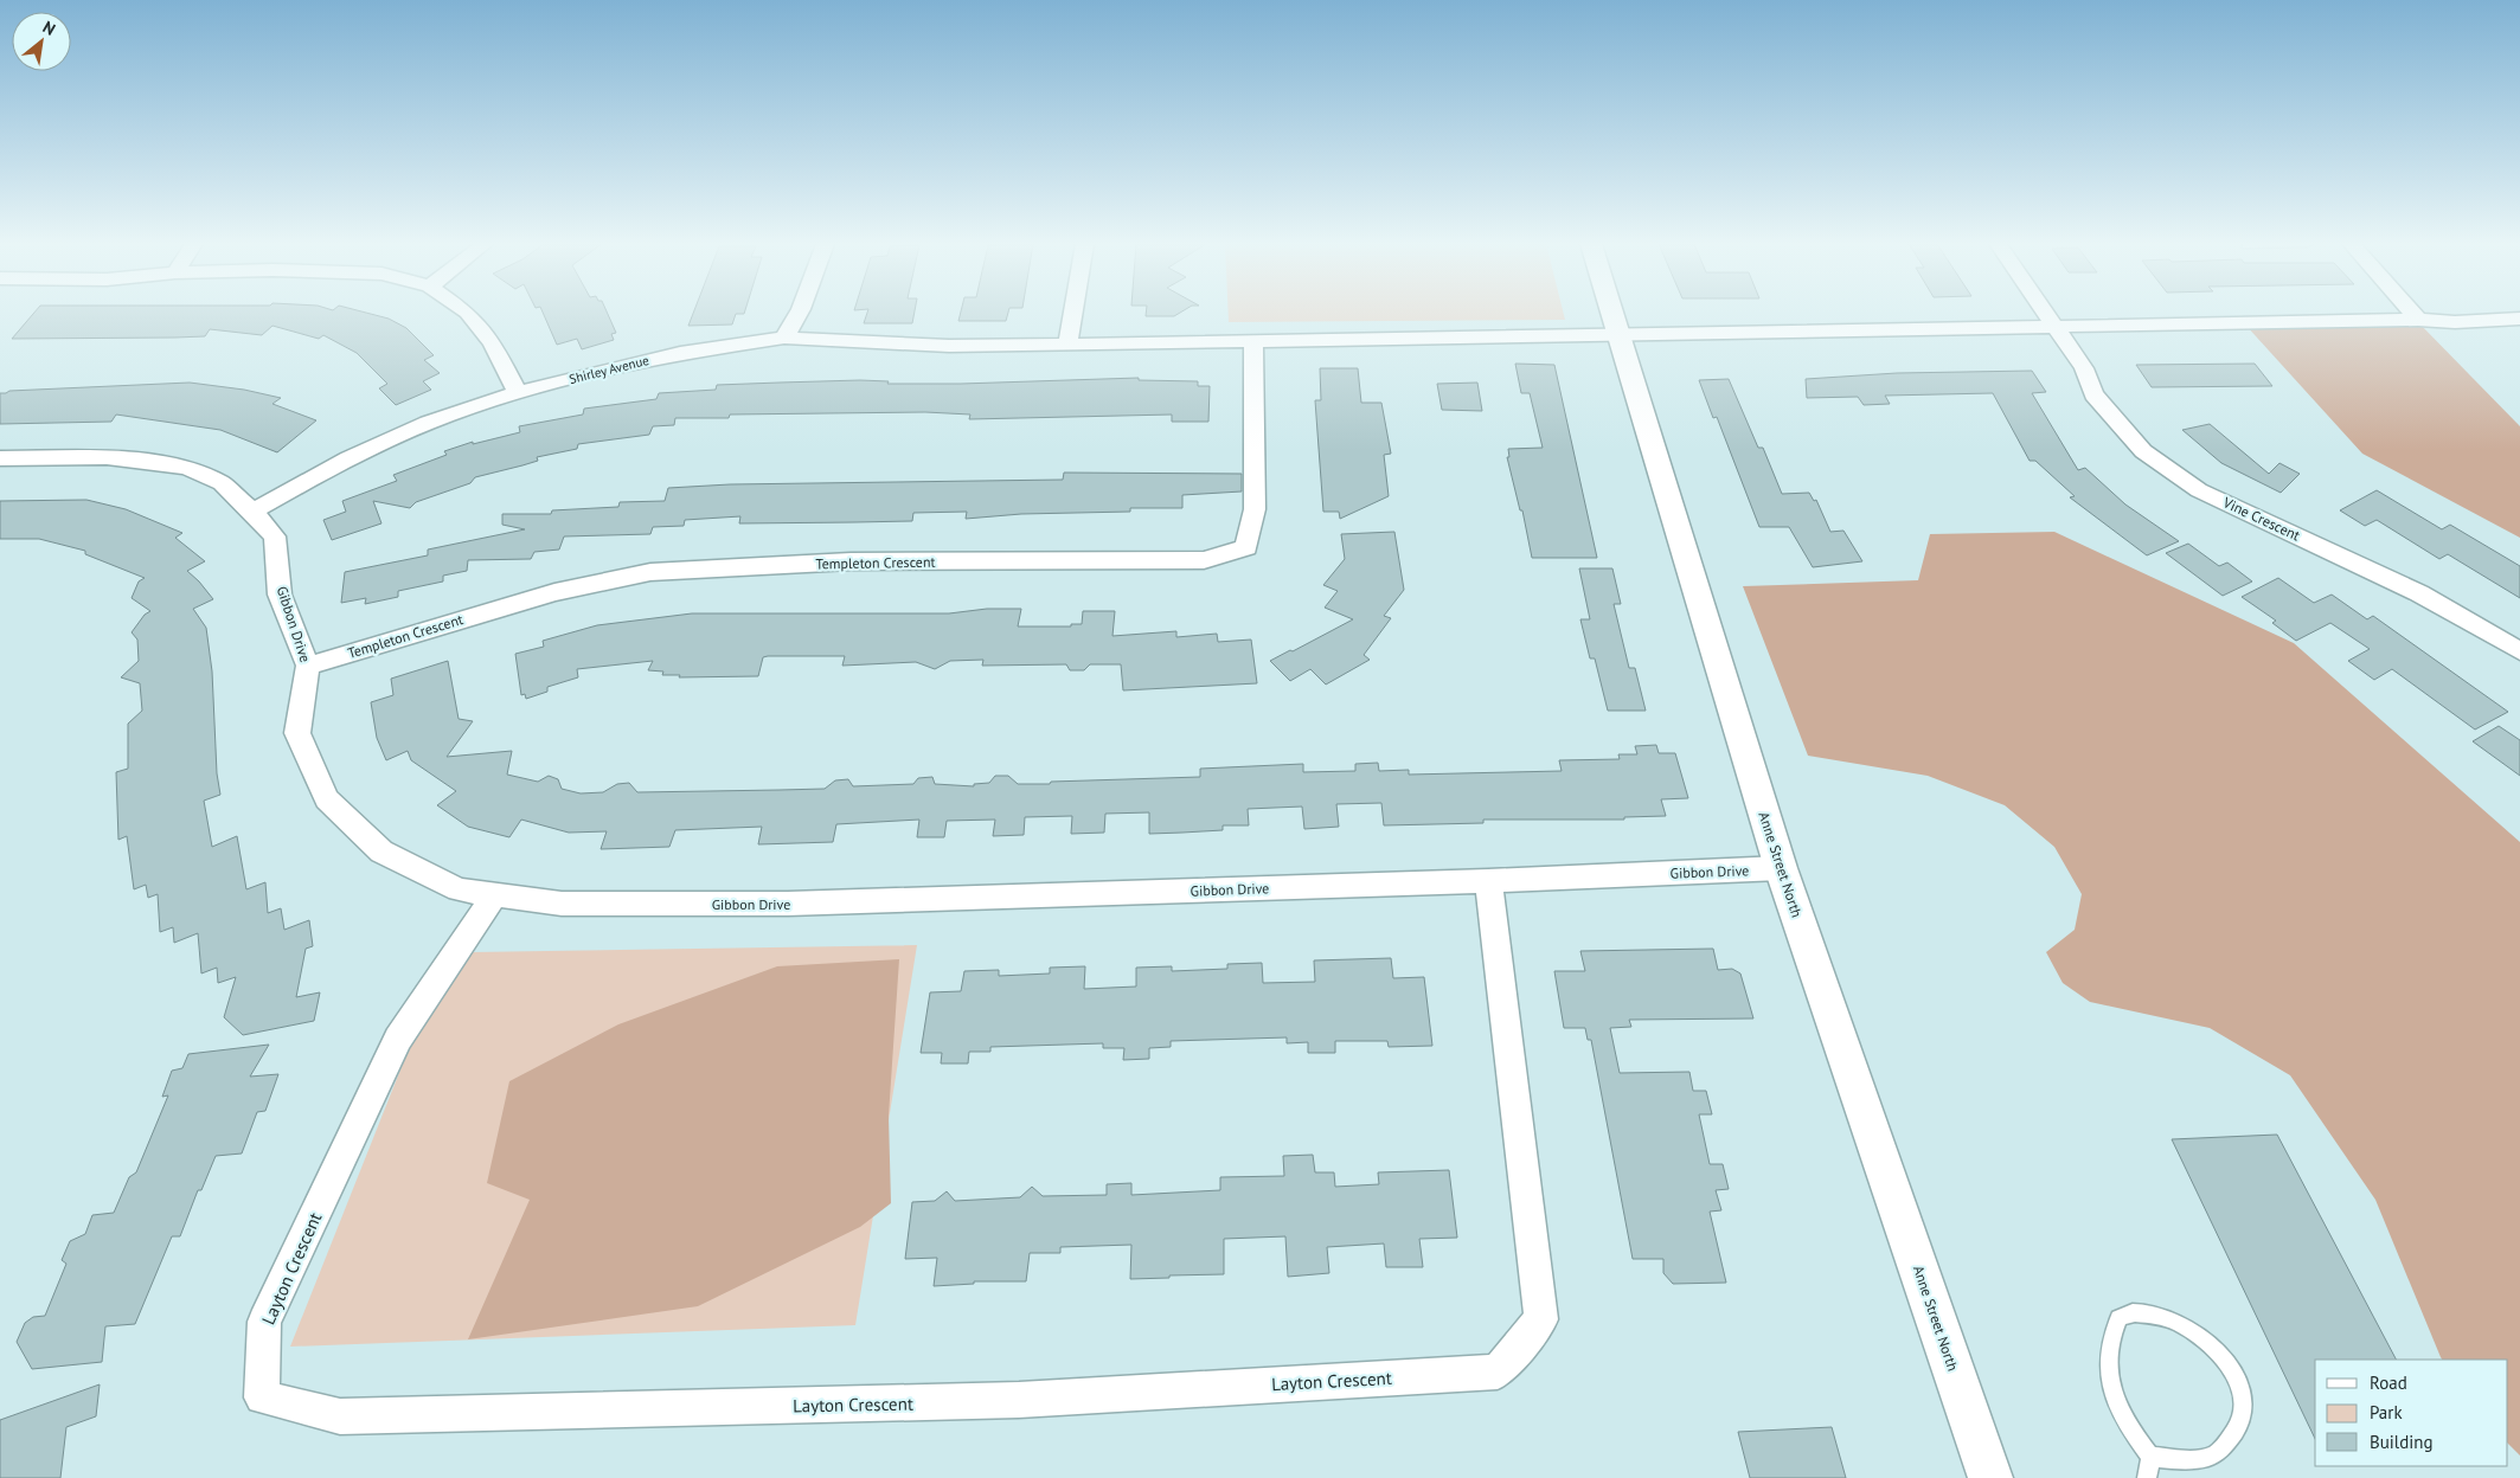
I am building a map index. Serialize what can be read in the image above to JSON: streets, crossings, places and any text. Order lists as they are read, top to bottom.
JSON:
{
  "streets": {
    "street": [
      "Shirley Avenue",
      "Vine Crescent",
      "Templeton Crescent",
      "Gibbon Drive",
      "Anne Street North",
      "Layton Crescent"
    ]
  },
  "crossings": [
    ["Shirley Avenue", "Vine Crescent"],
    ["Shirley Avenue", "Templeton Crescent"],
    ["Shirley Avenue", "Gibbon Drive"],
    ["Shirley Avenue", "Anne Street North"],
    ["Templeton Crescent", "Gibbon Drive"],
    ["Gibbon Drive", "Anne Street North"],
    ["Gibbon Drive", "Layton Crescent"]
  ],
  "legend": ["Road", "Park", "Building"],
  "north": "top right"
}
